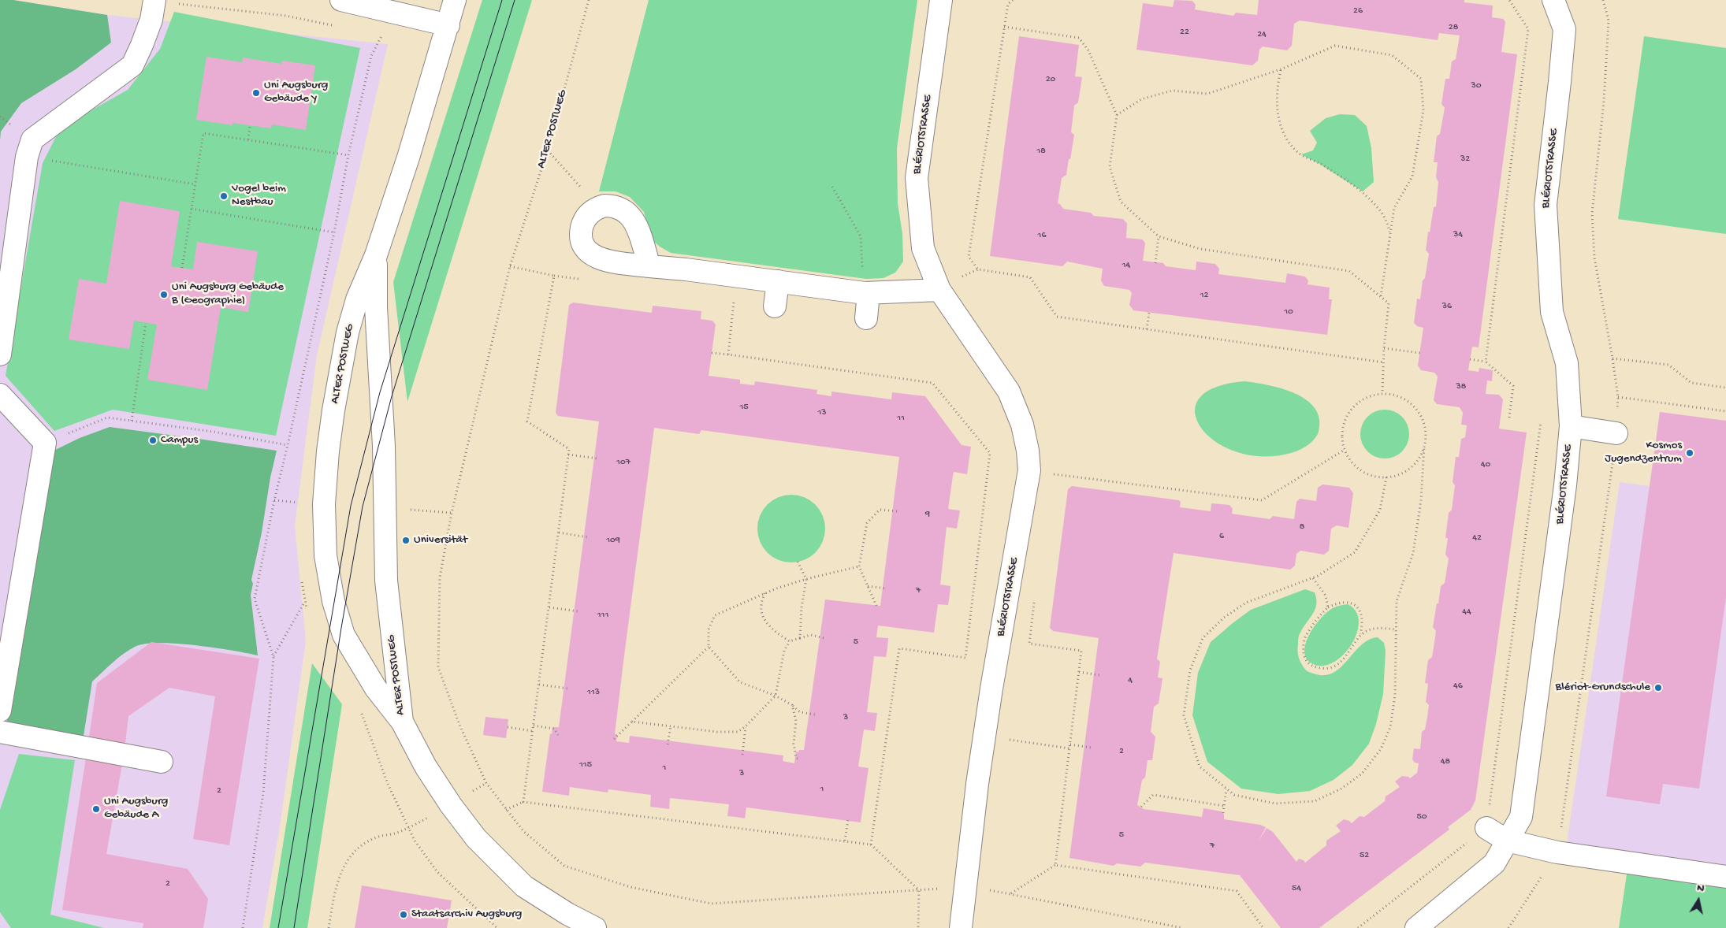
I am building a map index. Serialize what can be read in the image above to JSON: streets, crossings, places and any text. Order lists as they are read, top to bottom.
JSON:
{
  "streets": {
    "street": ["ALTER POSTWEG", "BLÉRIOTSTRASSE"]
  },
  "crossings": [
    ["ALTER POSTWEG", "BLÉRIOTSTRASSE"]
  ],
  "places": [
    "Uni Augsburg Gebäude Y",
    "Vogel beim Nestbau",
    "Uni Augsburg Gebäude B (Geographie)",
    "Campus",
    "Kosmos Jugendzentrum",
    "Universität",
    "Blériot-Grundschule",
    "Uni Augsburg Gebäude A",
    "Staatsarchiv Augsburg"
  ],
  "house_numbers": [
    "26",
    "28",
    "22",
    "24",
    "20",
    "30",
    "18",
    "32",
    "34",
    "16",
    "14",
    "12",
    "36",
    "10",
    "38",
    "15",
    "13",
    "11",
    "107",
    "40",
    "9",
    "8",
    "6",
    "42",
    "109",
    "7",
    "44",
    "111",
    "5",
    "4",
    "46",
    "113",
    "3",
    "2",
    "48",
    "115",
    "1",
    "3",
    "1",
    "2",
    "50",
    "5",
    "7",
    "52",
    "2",
    "54"
  ],
  "north": "top"
}
